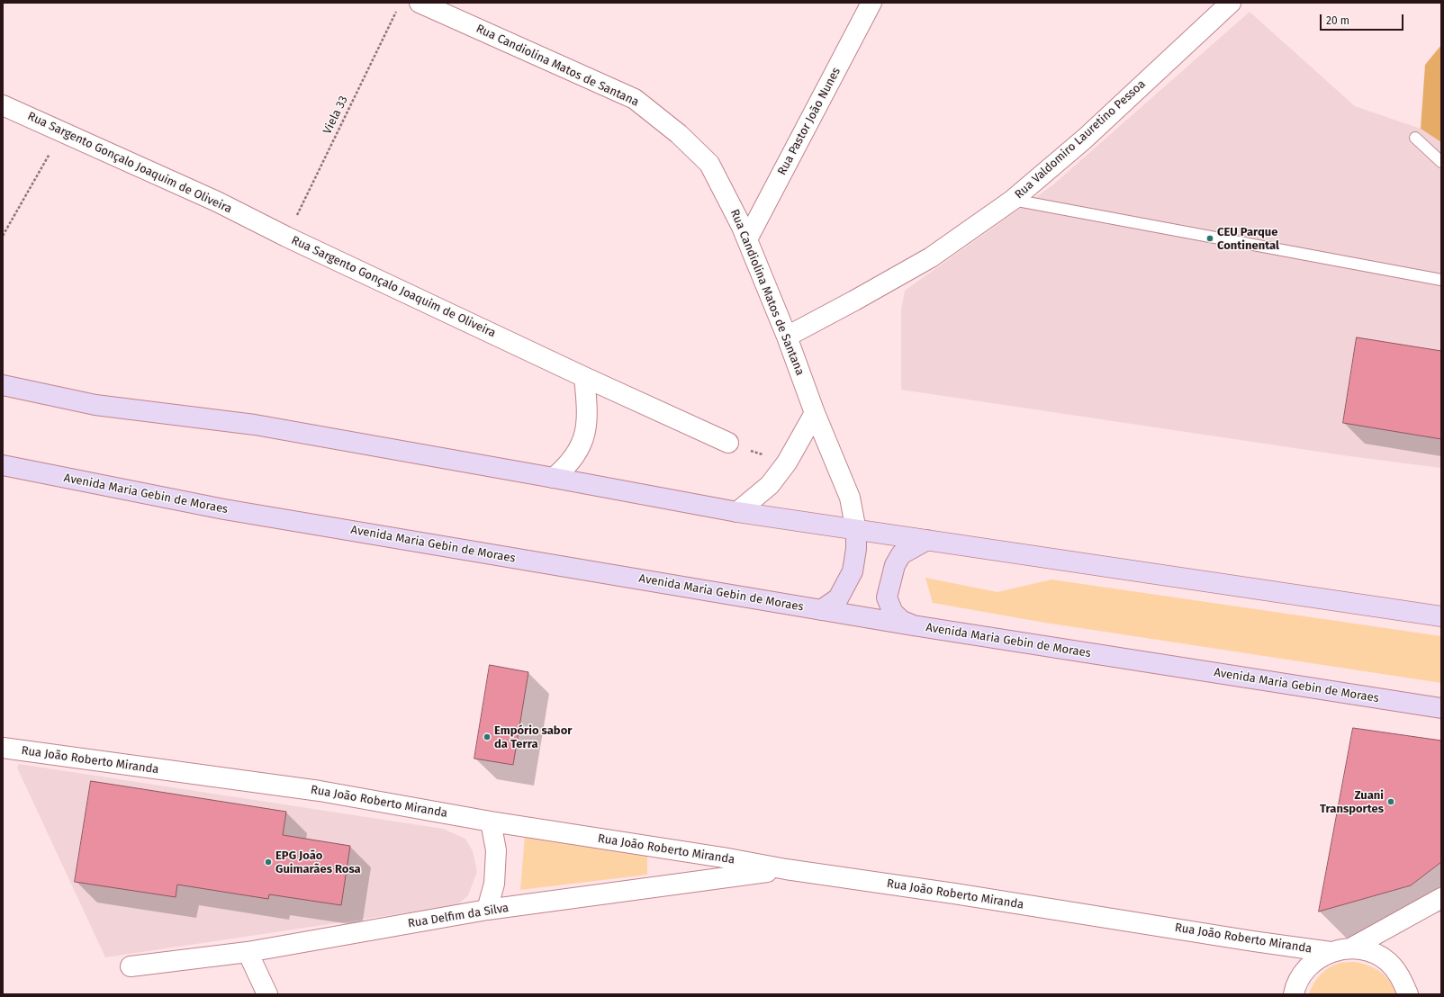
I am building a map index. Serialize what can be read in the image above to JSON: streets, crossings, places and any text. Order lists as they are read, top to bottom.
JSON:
{
  "streets": {
    "main road": ["Avenida Maria Gebin de Moraes"],
    "street": [
      "Rua Candiolina Matos de Santana",
      "Rua Pastor João Nunes",
      "Rua Valdomiro Lauretino Pessoa",
      "Rua Sargento Gonçalo Joaquim de Oliveira",
      "Rua João Roberto Miranda",
      "Rua Delfim da Silva"
    ],
    "path": ["Viela 33"]
  },
  "crossings": [
    ["Rua Candiolina Matos de Santana", "Rua Pastor João Nunes"],
    ["Rua Candiolina Matos de Santana", "Rua Valdomiro Lauretino Pessoa"],
    ["Viela 33", "Rua Sargento Gonçalo Joaquim de Oliveira"],
    ["Rua João Roberto Miranda", "Rua Delfim da Silva"]
  ],
  "places": [
    "CEU Parque Continental",
    "Empório sabor da Terra",
    "Zuani Transportes",
    "EPG João Guimarães Rosa"
  ],
  "scale_bar": "20 m"
}
